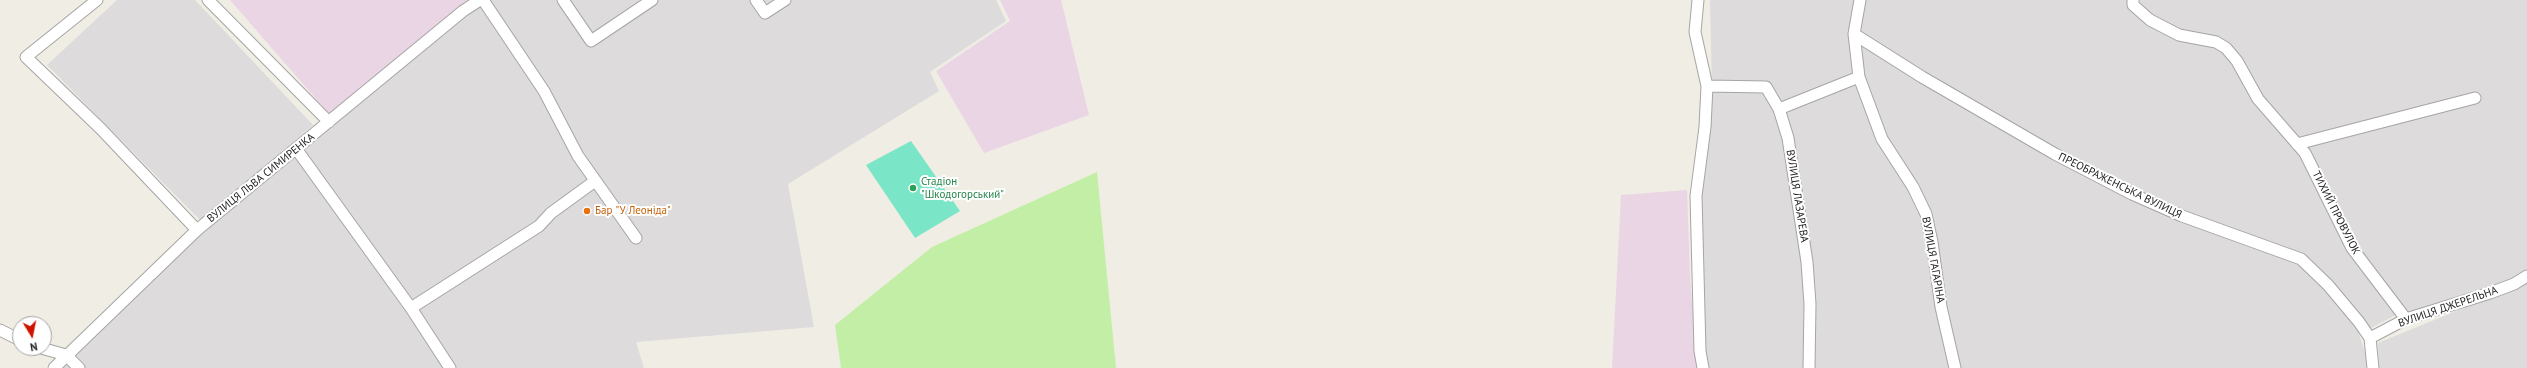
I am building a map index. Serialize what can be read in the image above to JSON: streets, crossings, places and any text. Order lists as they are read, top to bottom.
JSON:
{
  "streets": {
    "street": [
      "ВУЛИЦЯ ЛЬВА СИМИРЕНКА",
      "ПРЕОБРАЖЕНСЬКА ВУЛИЦЯ",
      "ВУЛИЦЯ ЛАЗАРЕВА",
      "ТИХИЙ ПРОВУЛОК",
      "ВУЛИЦЯ ГАГАРІНА",
      "ВУЛИЦЯ ДЖЕРЕЛЬНА"
    ]
  },
  "crossings": [
    ["ПРЕОБРАЖЕНСЬКА ВУЛИЦЯ", "ВУЛИЦЯ ГАГАРІНА"],
    ["ПРЕОБРАЖЕНСЬКА ВУЛИЦЯ", "ВУЛИЦЯ ДЖЕРЕЛЬНА"],
    ["ТИХИЙ ПРОВУЛОК", "ВУЛИЦЯ ДЖЕРЕЛЬНА"]
  ],
  "places": ["Стадіон \"Шкодогорський\"", "Бар \"У Леоніда\""],
  "north": "bottom"
}
